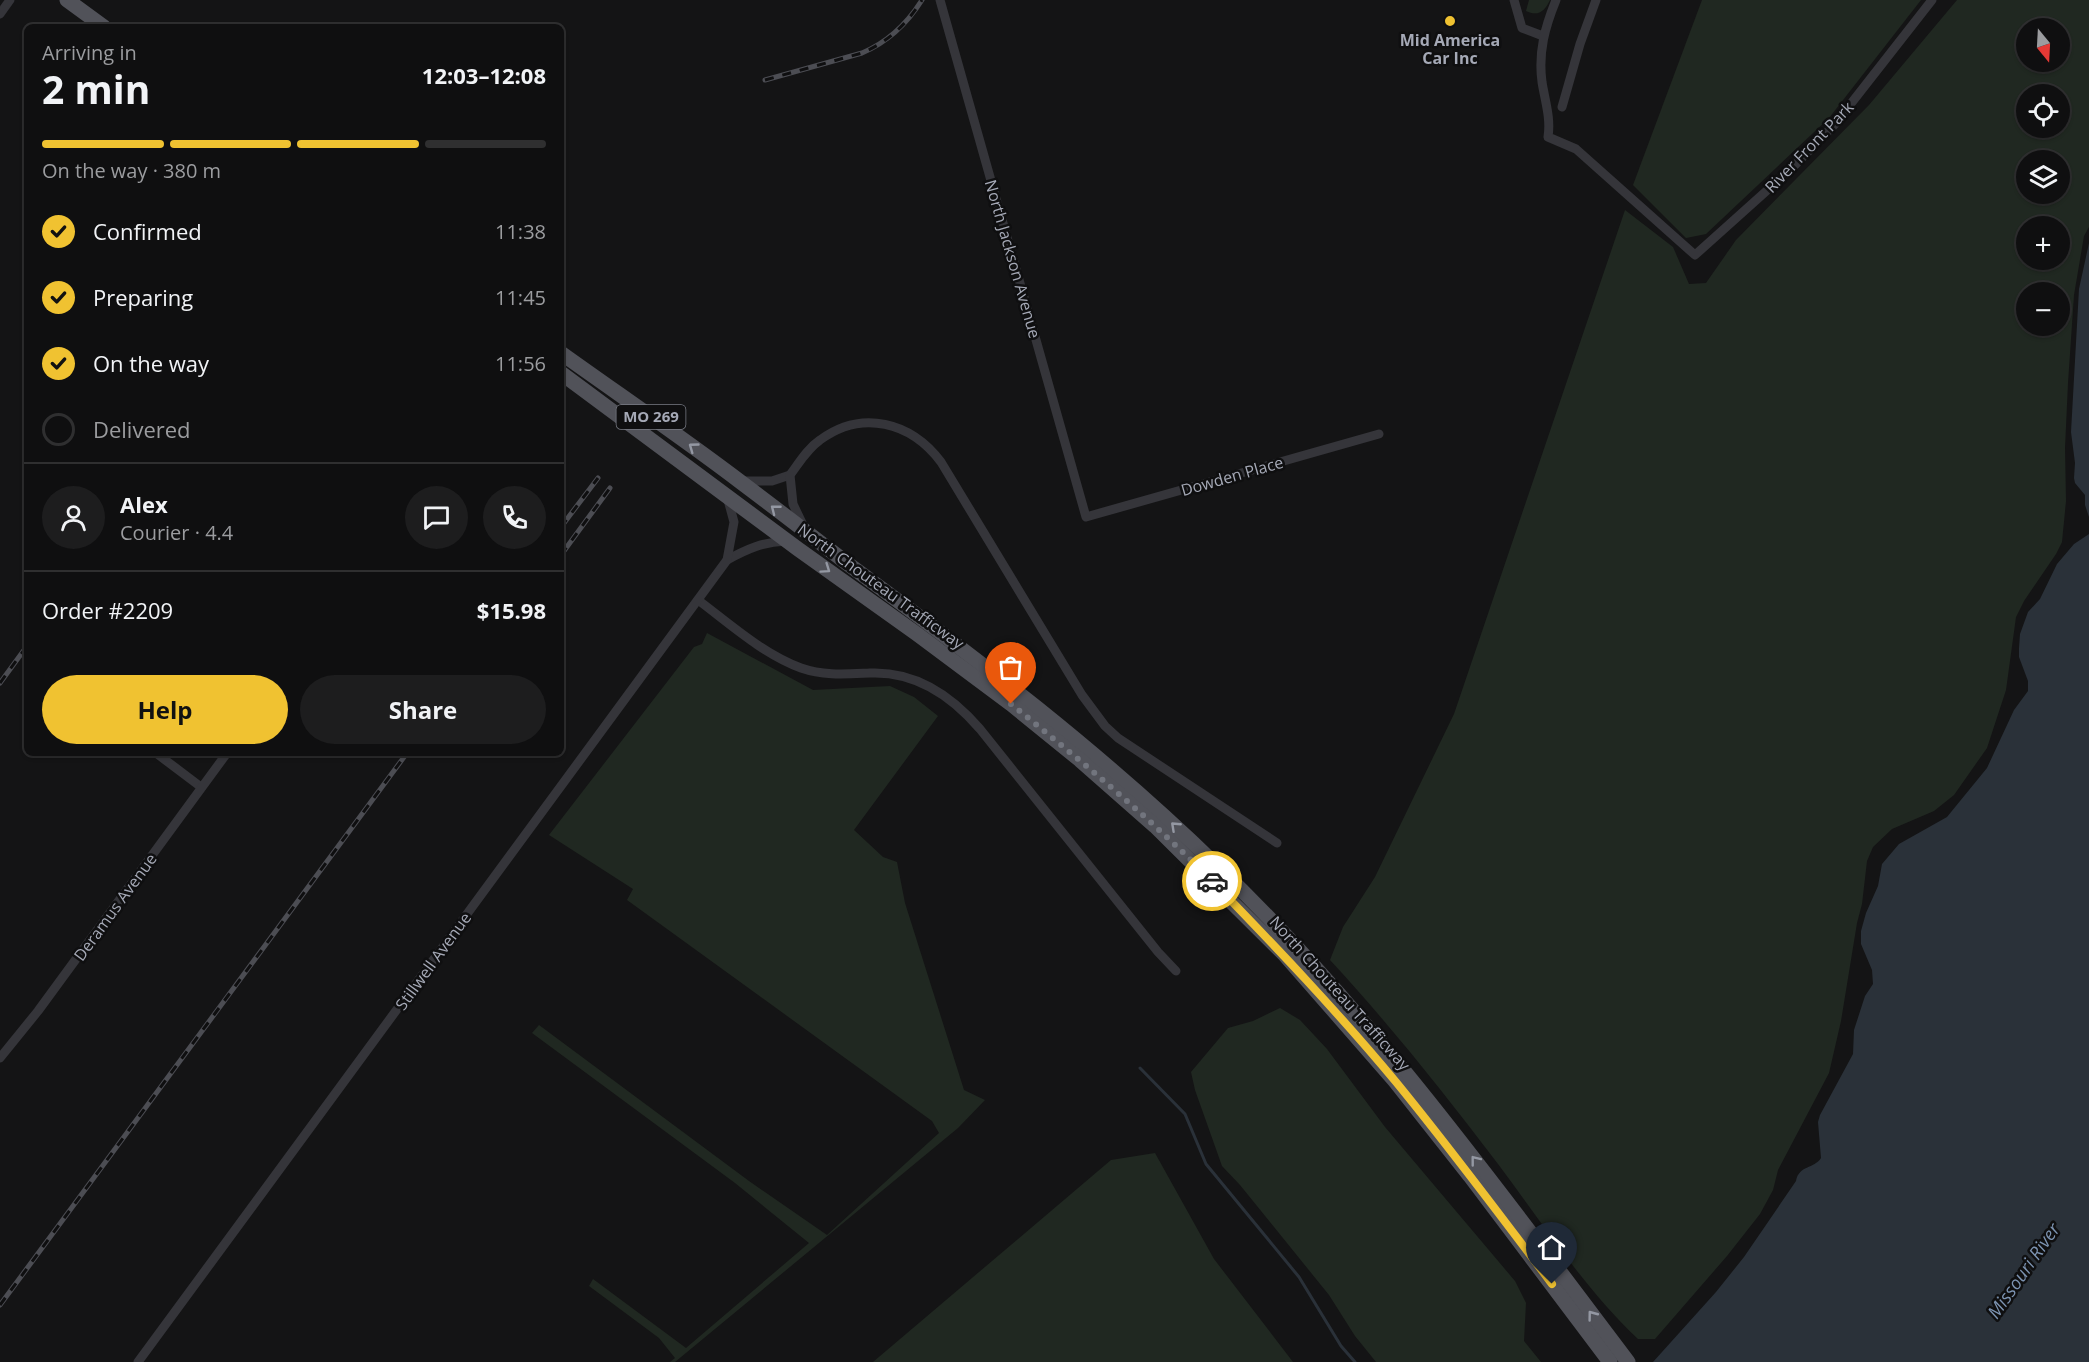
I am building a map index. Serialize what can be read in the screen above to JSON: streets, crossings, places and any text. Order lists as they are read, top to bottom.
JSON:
{
  "streets": {
    "main road": ["MO 269", "North Chouteau Trafficway"],
    "street": [
      "River Front Park",
      "North Jackson Avenue",
      "Dowden Place",
      "Deramus Avenue",
      "Stillwell Avenue"
    ]
  },
  "crossings": [
    ["North Jackson Avenue", "Dowden Place"],
    ["North Chouteau Trafficway", "Stillwell Avenue"]
  ],
  "water": ["Missouri River"],
  "places": ["Mid America Car Inc"],
  "north": "bottom",
  "page": {
    "map_buttons": ["+", "−"],
    "heading": ["2 min", "Arriving in", "12:03–12:08"],
    "panel": [
      "Alex",
      "Courier · 4.4",
      "Order #2209",
      "$15.98"
    ],
    "bar": "On the way · 380 m",
    "list": [
      ["Confirmed", "11:38"],
      ["Preparing", "11:45"],
      ["On the way", "11:56"],
      "Delivered"
    ],
    "buttons": ["Help", "Share"]
  }
}
